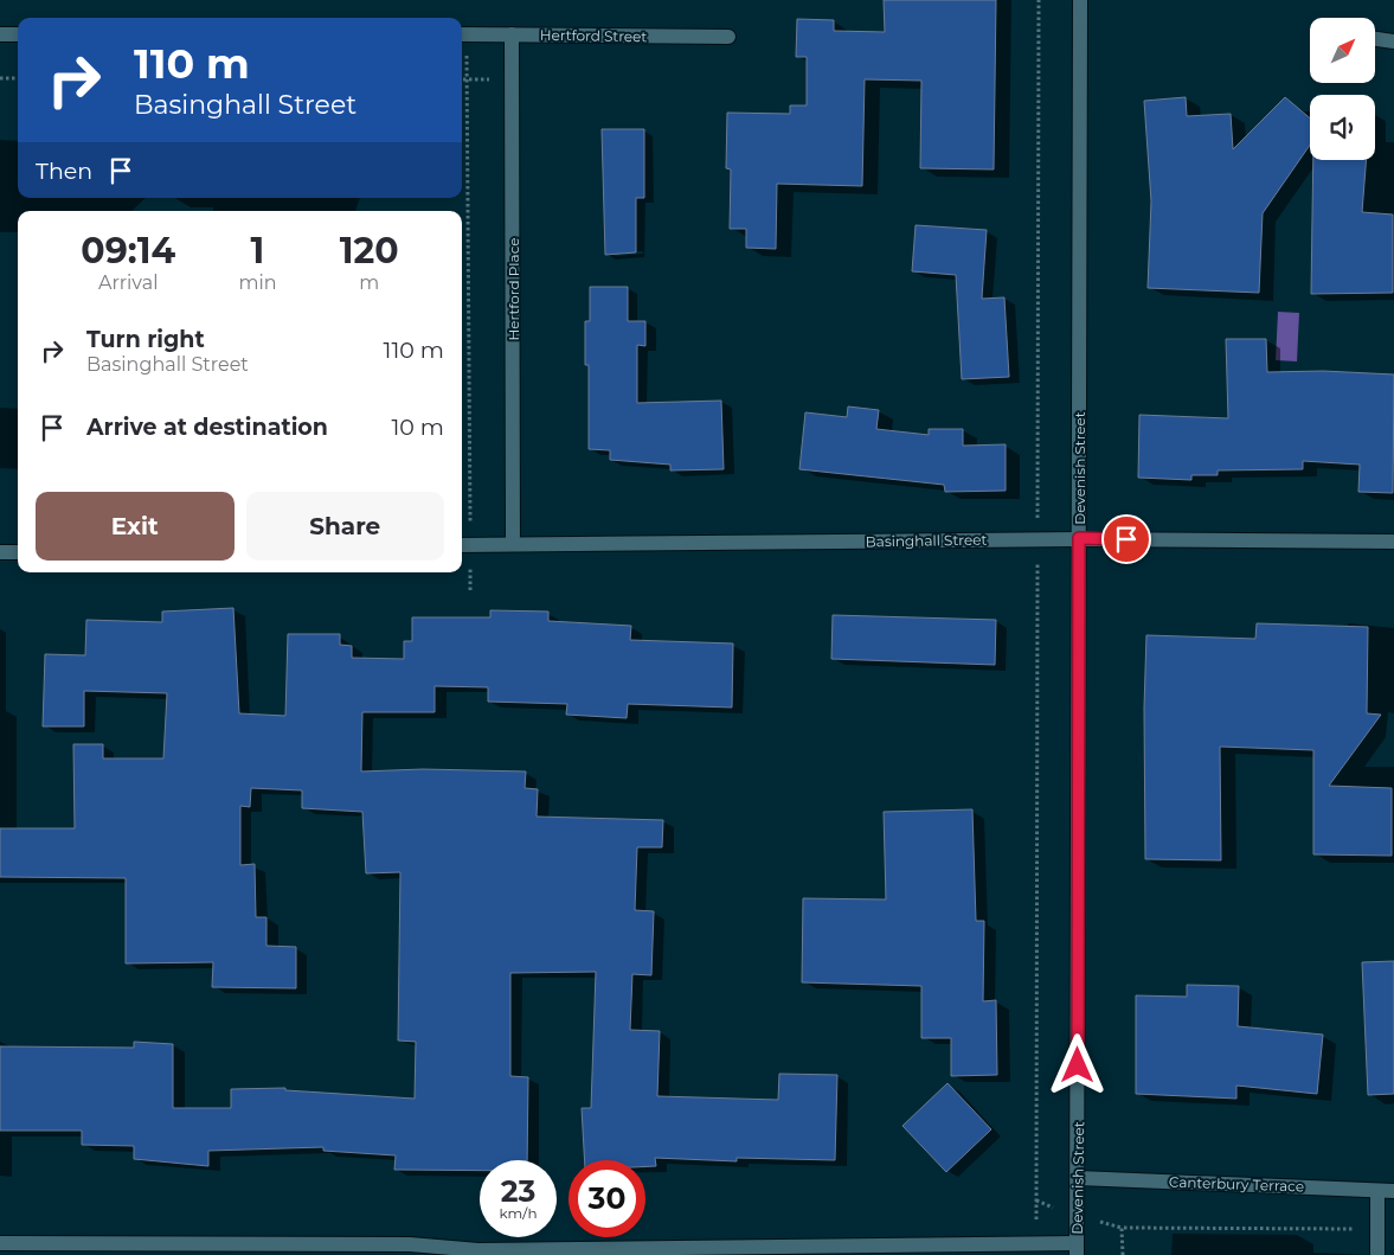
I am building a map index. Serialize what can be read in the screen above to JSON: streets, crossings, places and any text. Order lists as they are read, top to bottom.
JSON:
{
  "streets": {
    "street": [
      "Hertford Street",
      "Hertford Place",
      "Devenish Street",
      "Basinghall Street",
      "Canterbury Terrace"
    ]
  },
  "crossings": [
    ["Hertford Street", "Hertford Place"],
    ["Hertford Place", "Basinghall Street"],
    ["Devenish Street", "Basinghall Street"],
    ["Devenish Street", "Canterbury Terrace"]
  ],
  "north": "top right",
  "page": {
    "turn": ["110 m", "Basinghall Street"],
    "then": "Then",
    "eta": [
      "09:14",
      "Arrival",
      "1",
      "min",
      "120",
      "m"
    ],
    "list": [
      {
        "name": "Turn right",
        "note": "Basinghall Street",
        "value": "110 m"
      },
      {
        "name": "Arrive at destination",
        "value": "10 m"
      }
    ],
    "buttons": ["Exit", "Share"],
    "speed": "23 km/h",
    "limit": "30"
  }
}
